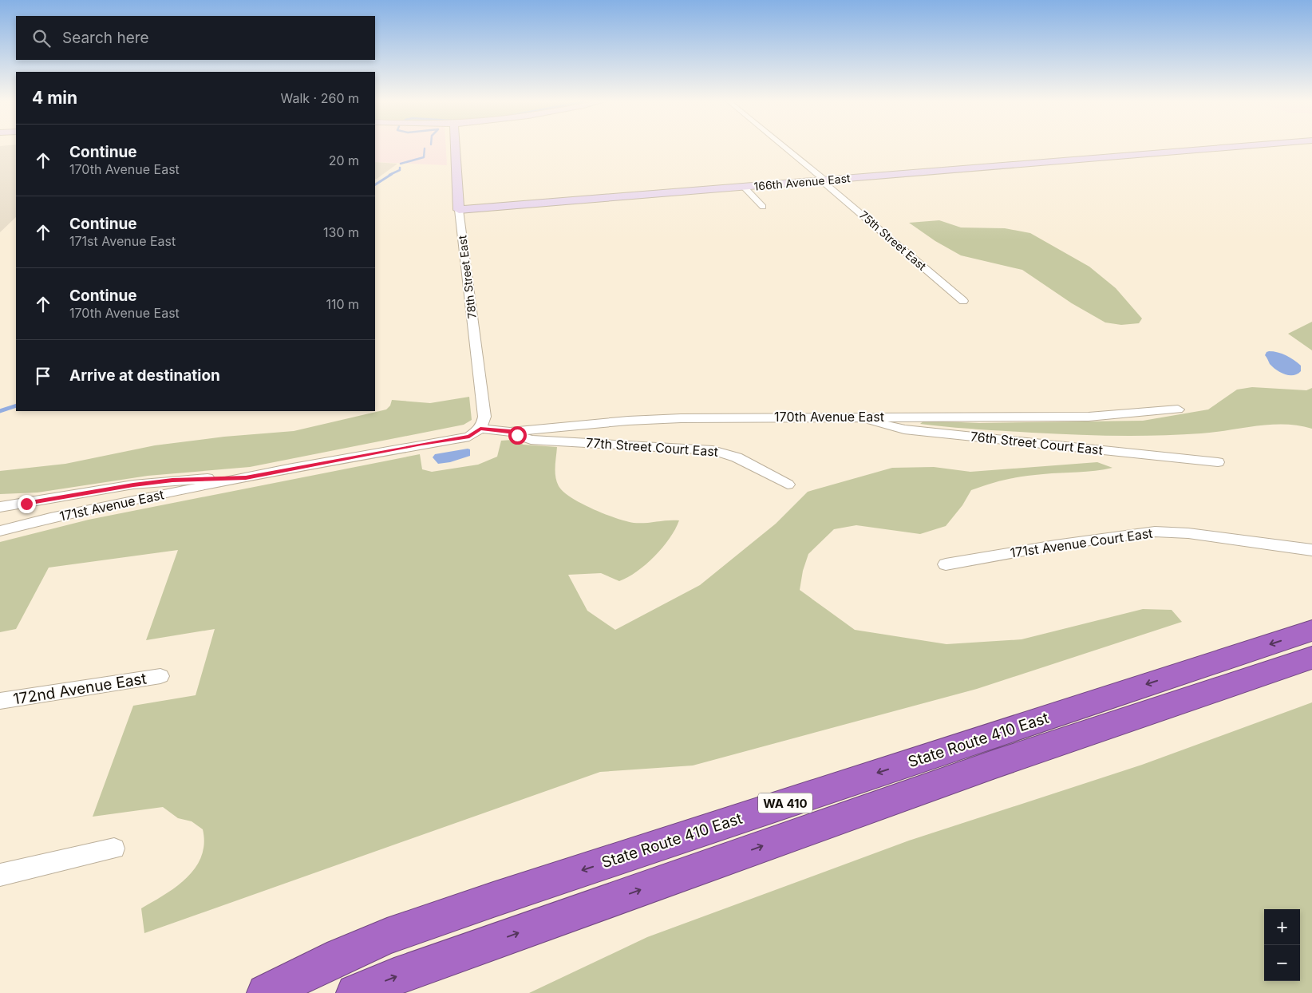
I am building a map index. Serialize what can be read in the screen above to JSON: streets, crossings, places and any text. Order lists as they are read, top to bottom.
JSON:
{
  "streets": {
    "highway": ["State Route 410 East", "WA 410"],
    "street": [
      "166th Avenue East",
      "75th Street East",
      "78th Street East",
      "170th Avenue East",
      "76th Street Court East",
      "77th Street Court East",
      "171st Avenue East",
      "171st Avenue Court East",
      "172nd Avenue East"
    ]
  },
  "crossings": [
    ["166th Avenue East", "75th Street East"],
    ["166th Avenue East", "78th Street East"],
    ["78th Street East", "170th Avenue East"],
    ["78th Street East", "171st Avenue East"],
    ["170th Avenue East", "76th Street Court East"],
    ["170th Avenue East", "77th Street Court East"],
    ["170th Avenue East", "171st Avenue East"]
  ],
  "page": {
    "search": "Search here",
    "heading": ["4 min", "Walk · 260 m"],
    "list": [
      ["Continue", "170th Avenue East", "20 m"],
      ["Continue", "171st Avenue East", "130 m"],
      ["Continue", "170th Avenue East", "110 m"],
      "Arrive at destination"
    ],
    "map_buttons": ["+", "−"]
  }
}
